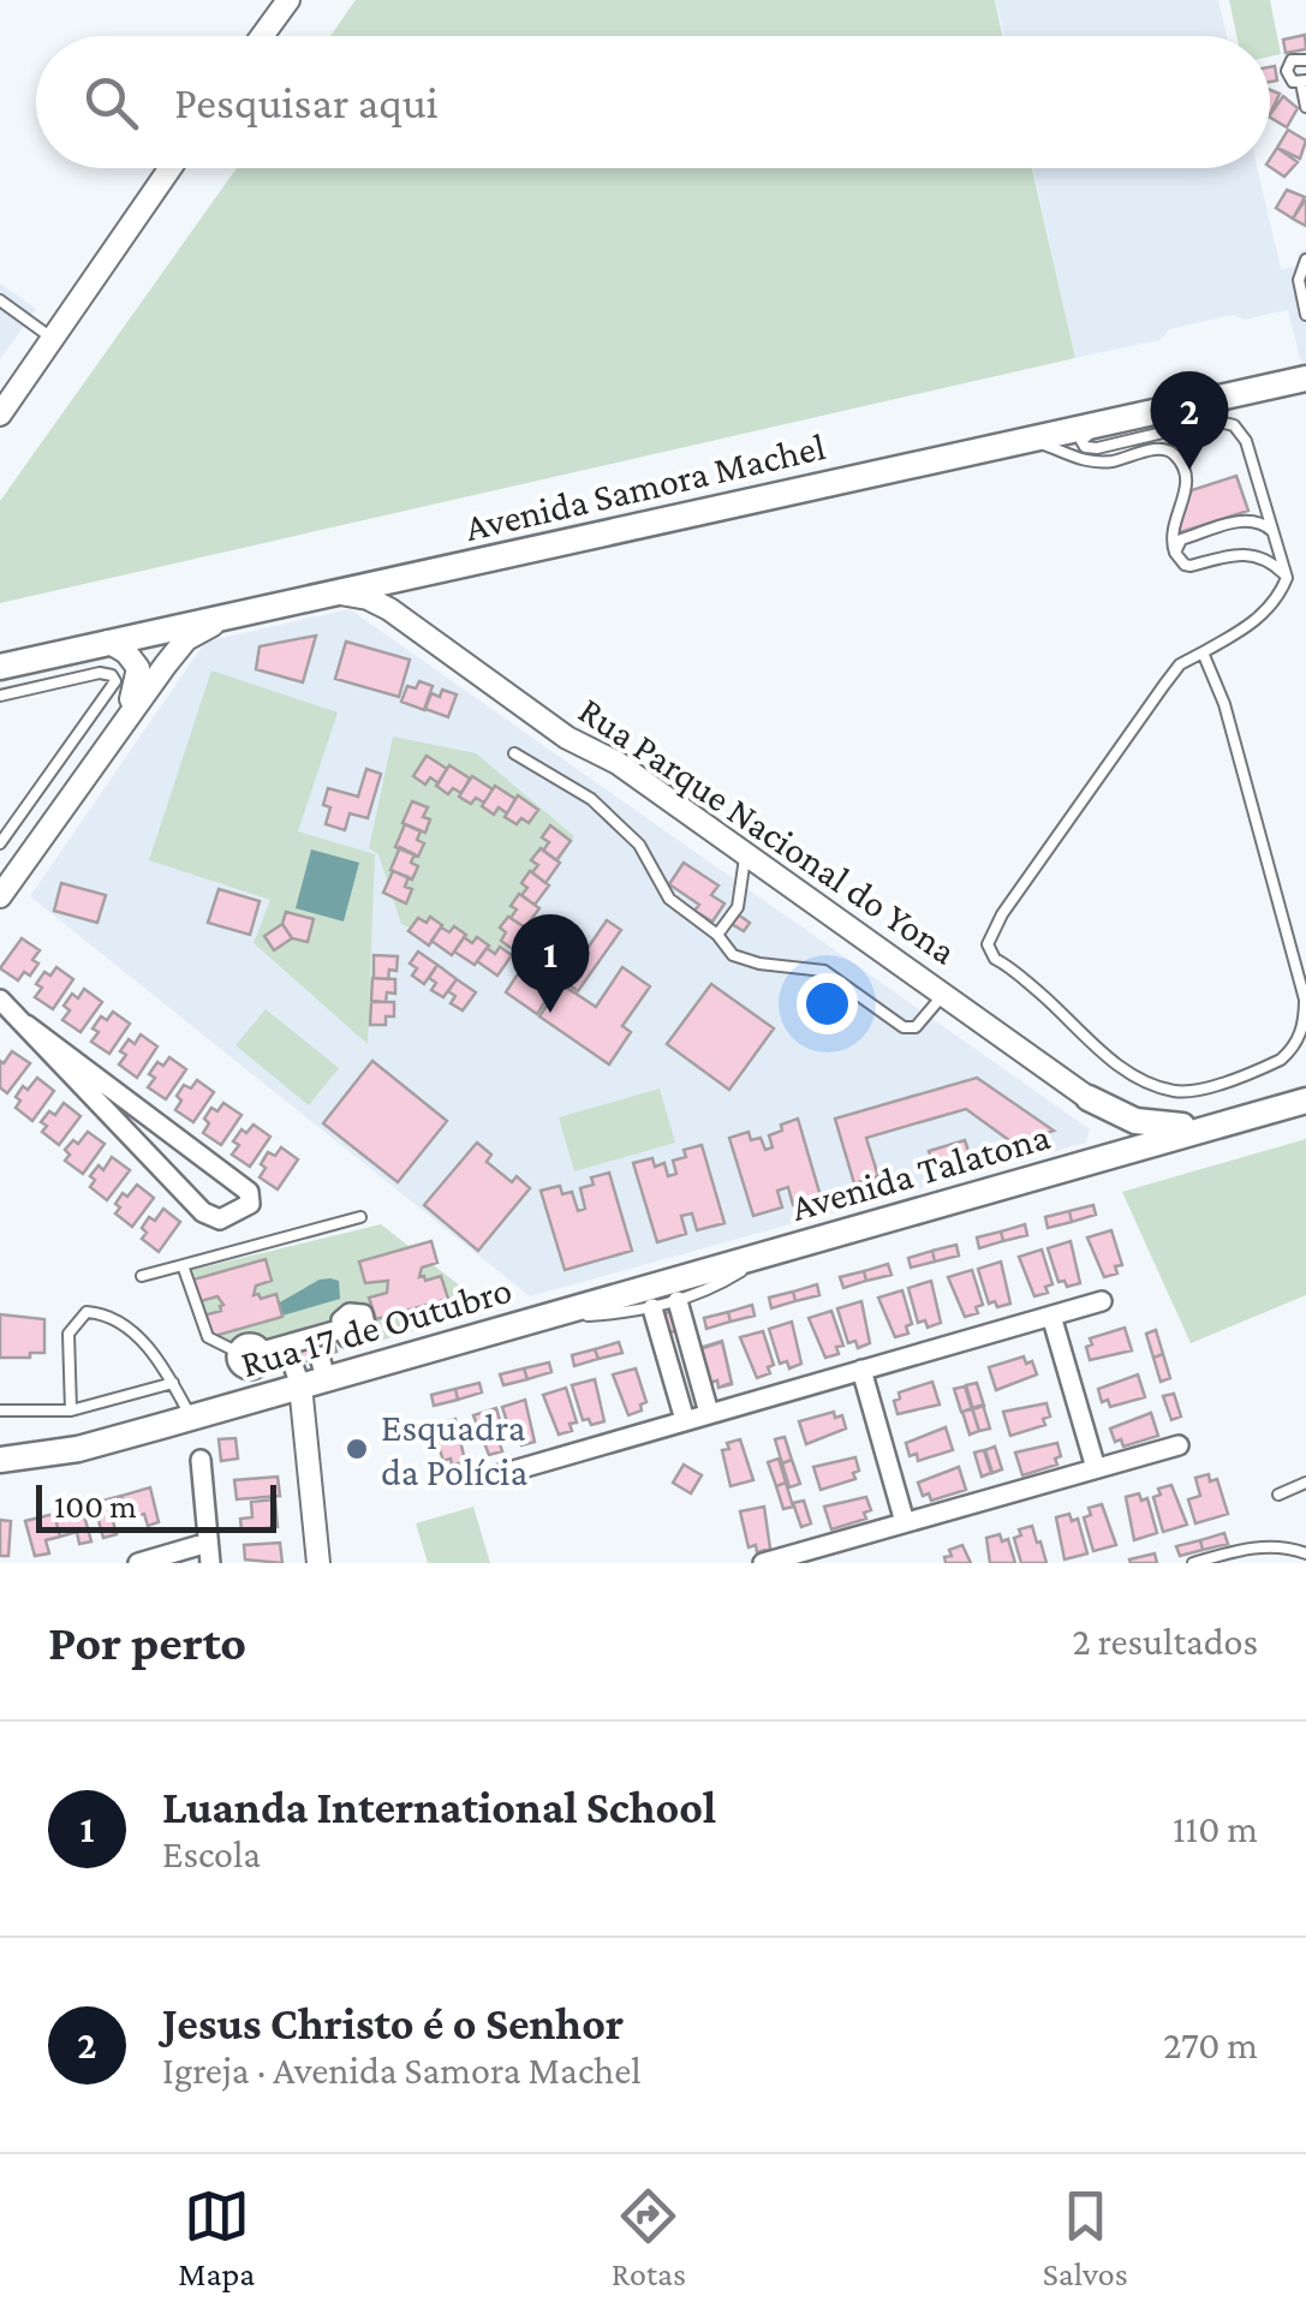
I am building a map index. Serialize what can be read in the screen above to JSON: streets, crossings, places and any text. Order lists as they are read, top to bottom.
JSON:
{
  "streets": {
    "main road": ["Avenida Samora Machel", "Avenida Talatona", "Rua 17 de Outubro"],
    "street": ["Rua Parque Nacional do Yona"]
  },
  "crossings": [
    ["Avenida Samora Machel", "Rua Parque Nacional do Yona"],
    ["Avenida Talatona", "Rua 17 de Outubro"]
  ],
  "places": ["Esquadra da Polícia"],
  "scale_bar": "100 m",
  "page": {
    "search": "Pesquisar aqui",
    "pins": ["2", "1"],
    "scale": "100 m",
    "heading": ["Por perto", "2 resultados"],
    "list": [
      {
        "mark": "1",
        "name": "Luanda International School",
        "note": "Escola",
        "value": "110 m"
      },
      {
        "mark": "2",
        "name": "Jesus Christo é o Senhor",
        "note": "Igreja · Avenida Samora Machel",
        "value": "270 m"
      }
    ],
    "nav": ["Mapa", "Rotas", "Salvos"]
  }
}
